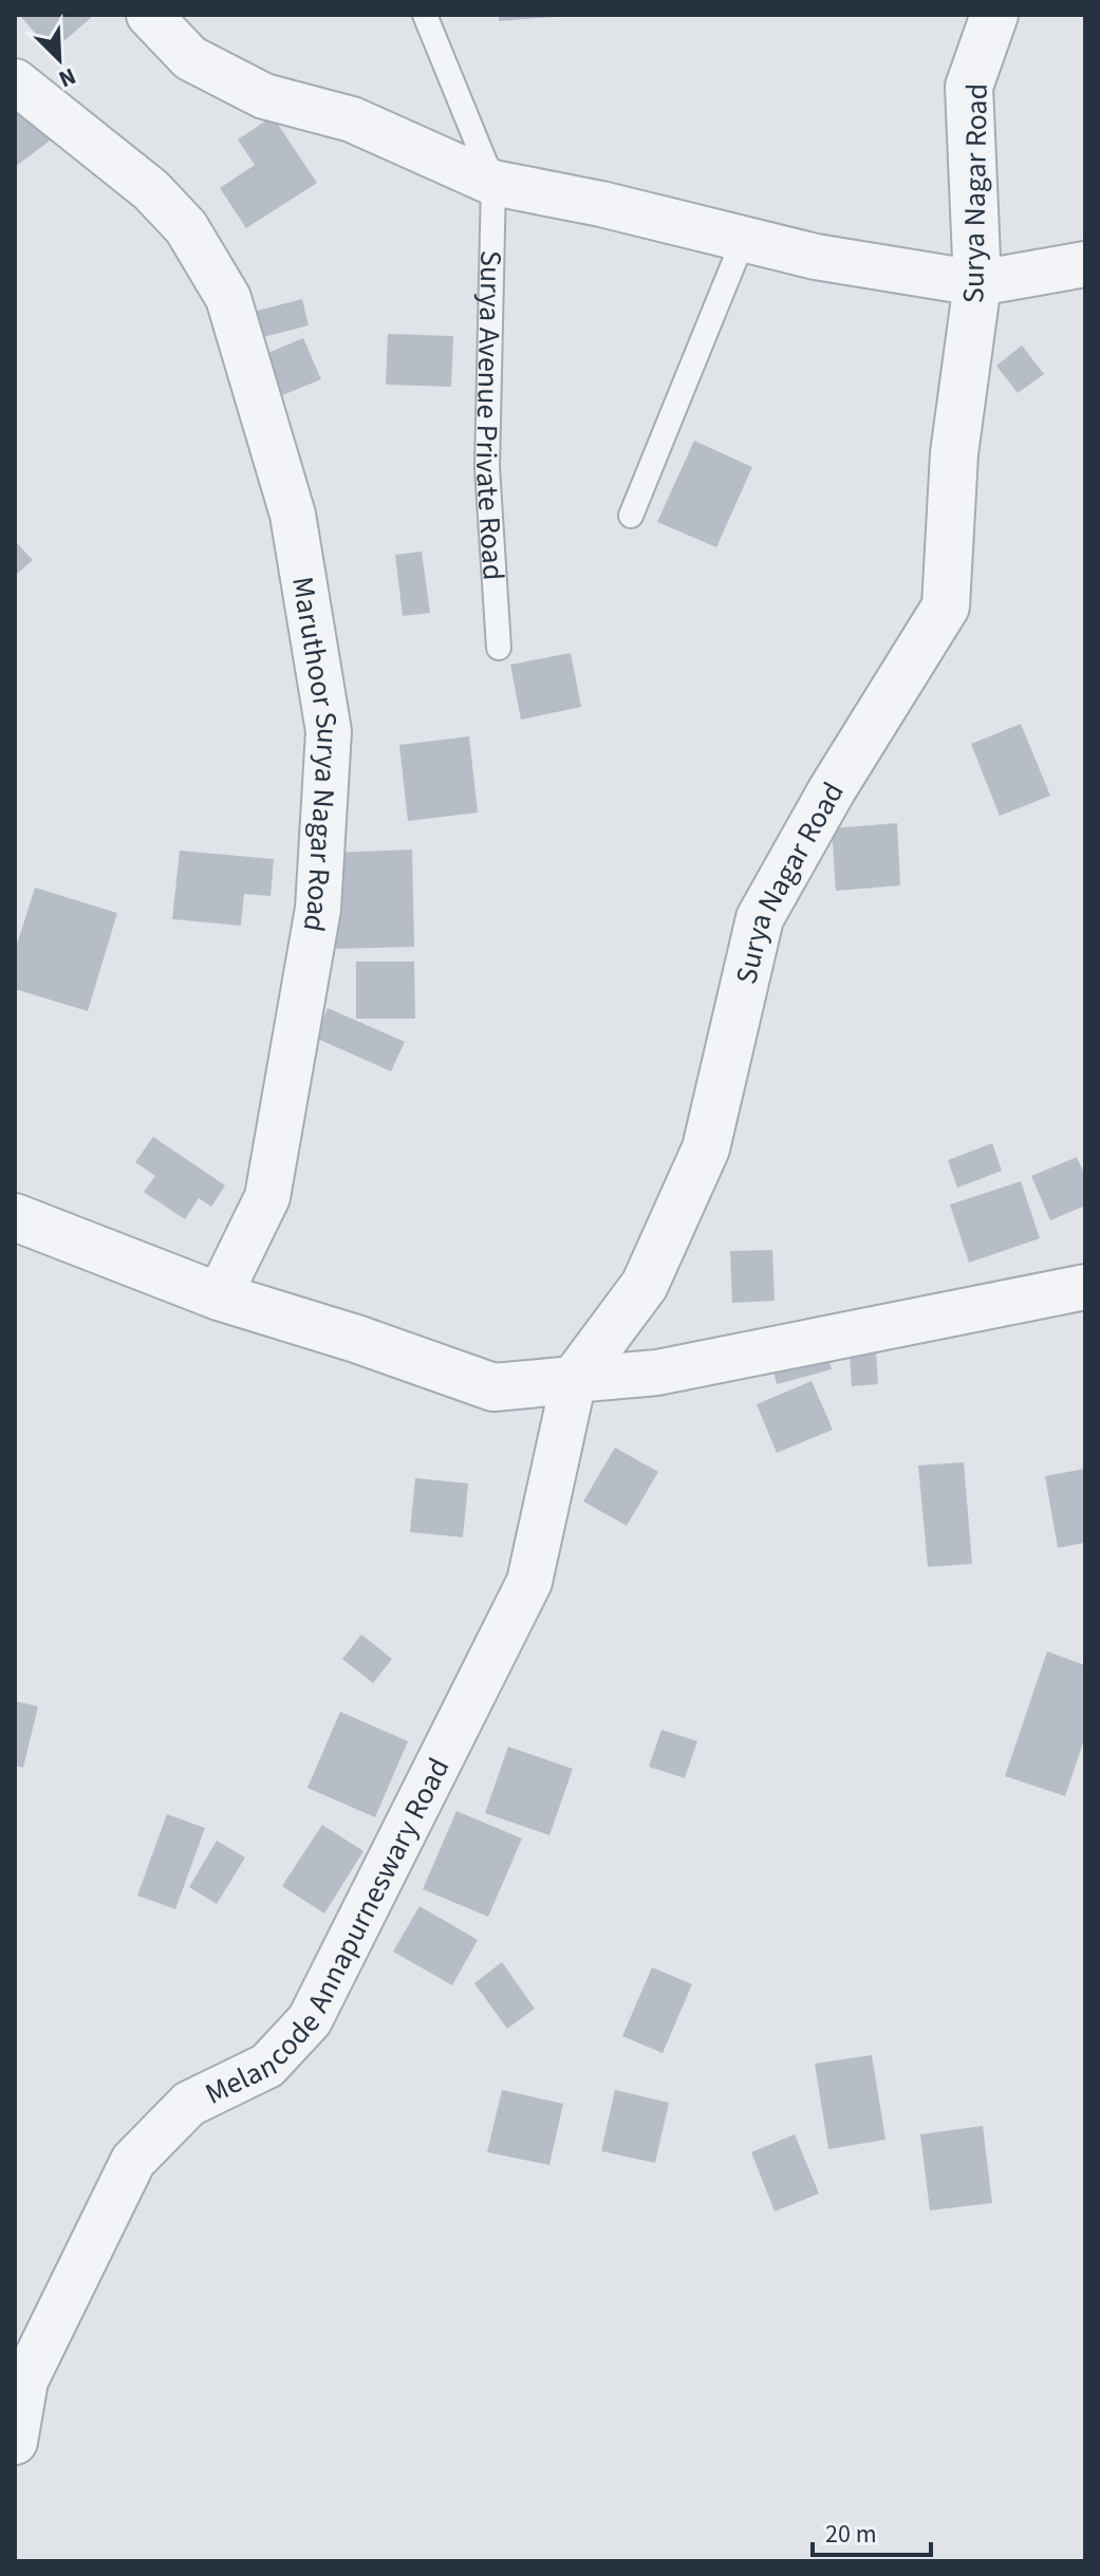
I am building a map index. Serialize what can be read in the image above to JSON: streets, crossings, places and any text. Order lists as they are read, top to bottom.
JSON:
{
  "streets": {
    "street": ["Surya Nagar Road", "Maruthoor Surya Nagar Road", "Melancode Annapurneswary Road"],
    "lane": ["Surya Avenue Private Road"]
  },
  "crossings": [
    ["Surya Nagar Road", "Melancode Annapurneswary Road"]
  ],
  "scale_bar": "20 m",
  "north": "bottom right"
}
